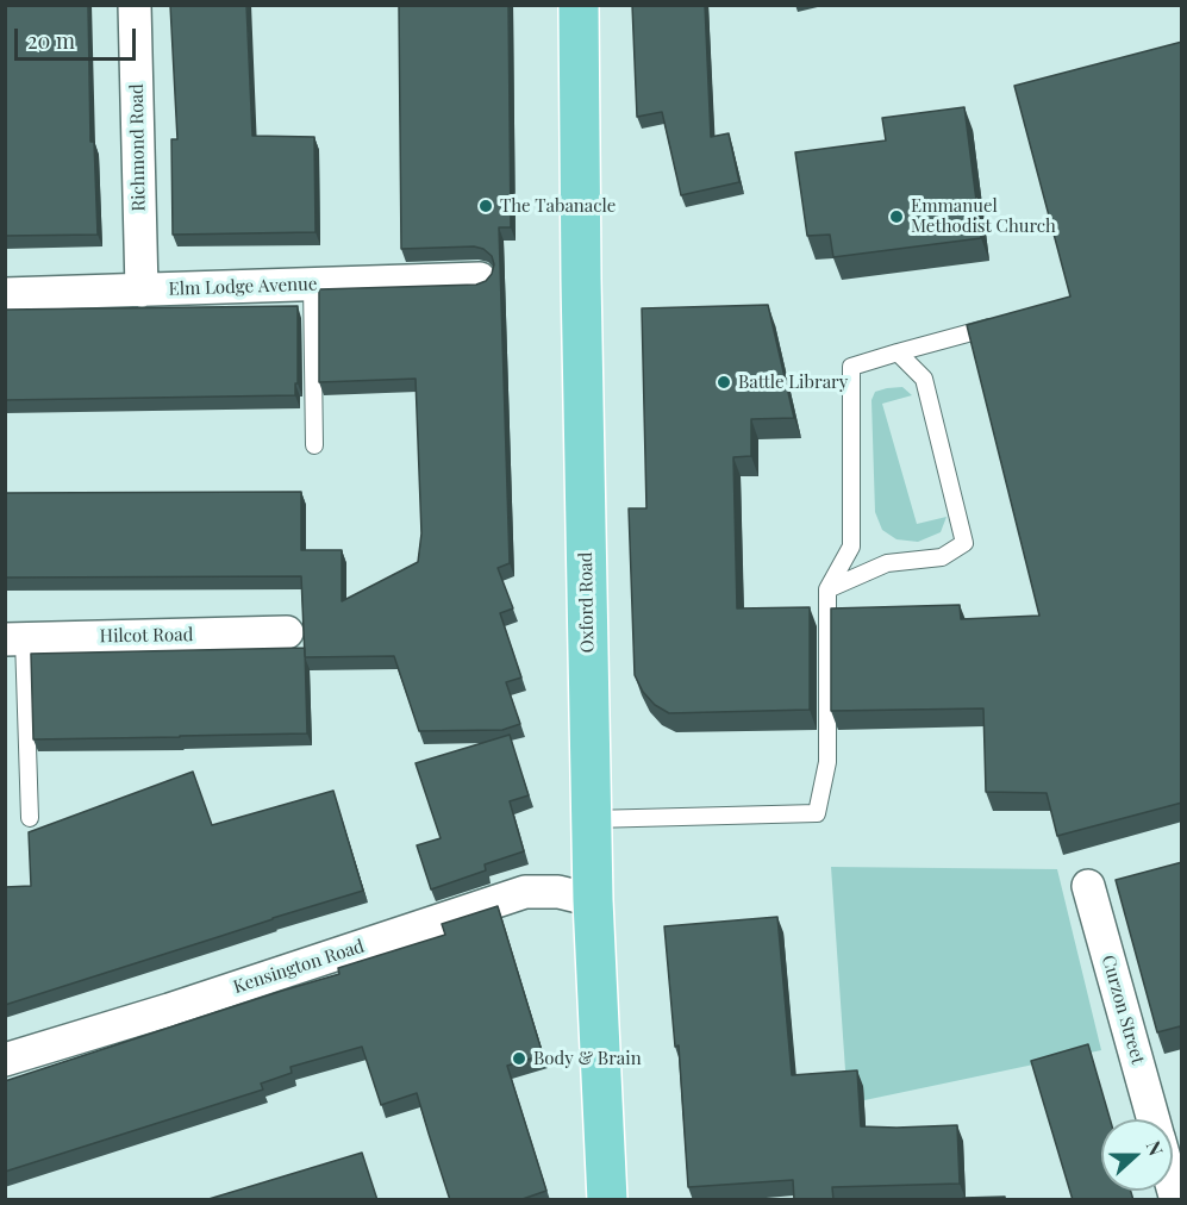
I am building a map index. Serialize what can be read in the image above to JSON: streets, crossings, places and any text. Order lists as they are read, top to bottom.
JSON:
{
  "streets": {
    "main road": ["Oxford Road"],
    "street": [
      "Richmond Road",
      "Elm Lodge Avenue",
      "Hilcot Road",
      "Kensington Road",
      "Curzon Street"
    ]
  },
  "crossings": [
    ["Richmond Road", "Elm Lodge Avenue"],
    ["Oxford Road", "Kensington Road"]
  ],
  "places": [
    "The Tabanacle",
    "Emmanuel Methodist Church",
    "Battle Library",
    "Body & Brain"
  ],
  "scale_bar": "20 m",
  "north": "right"
}
